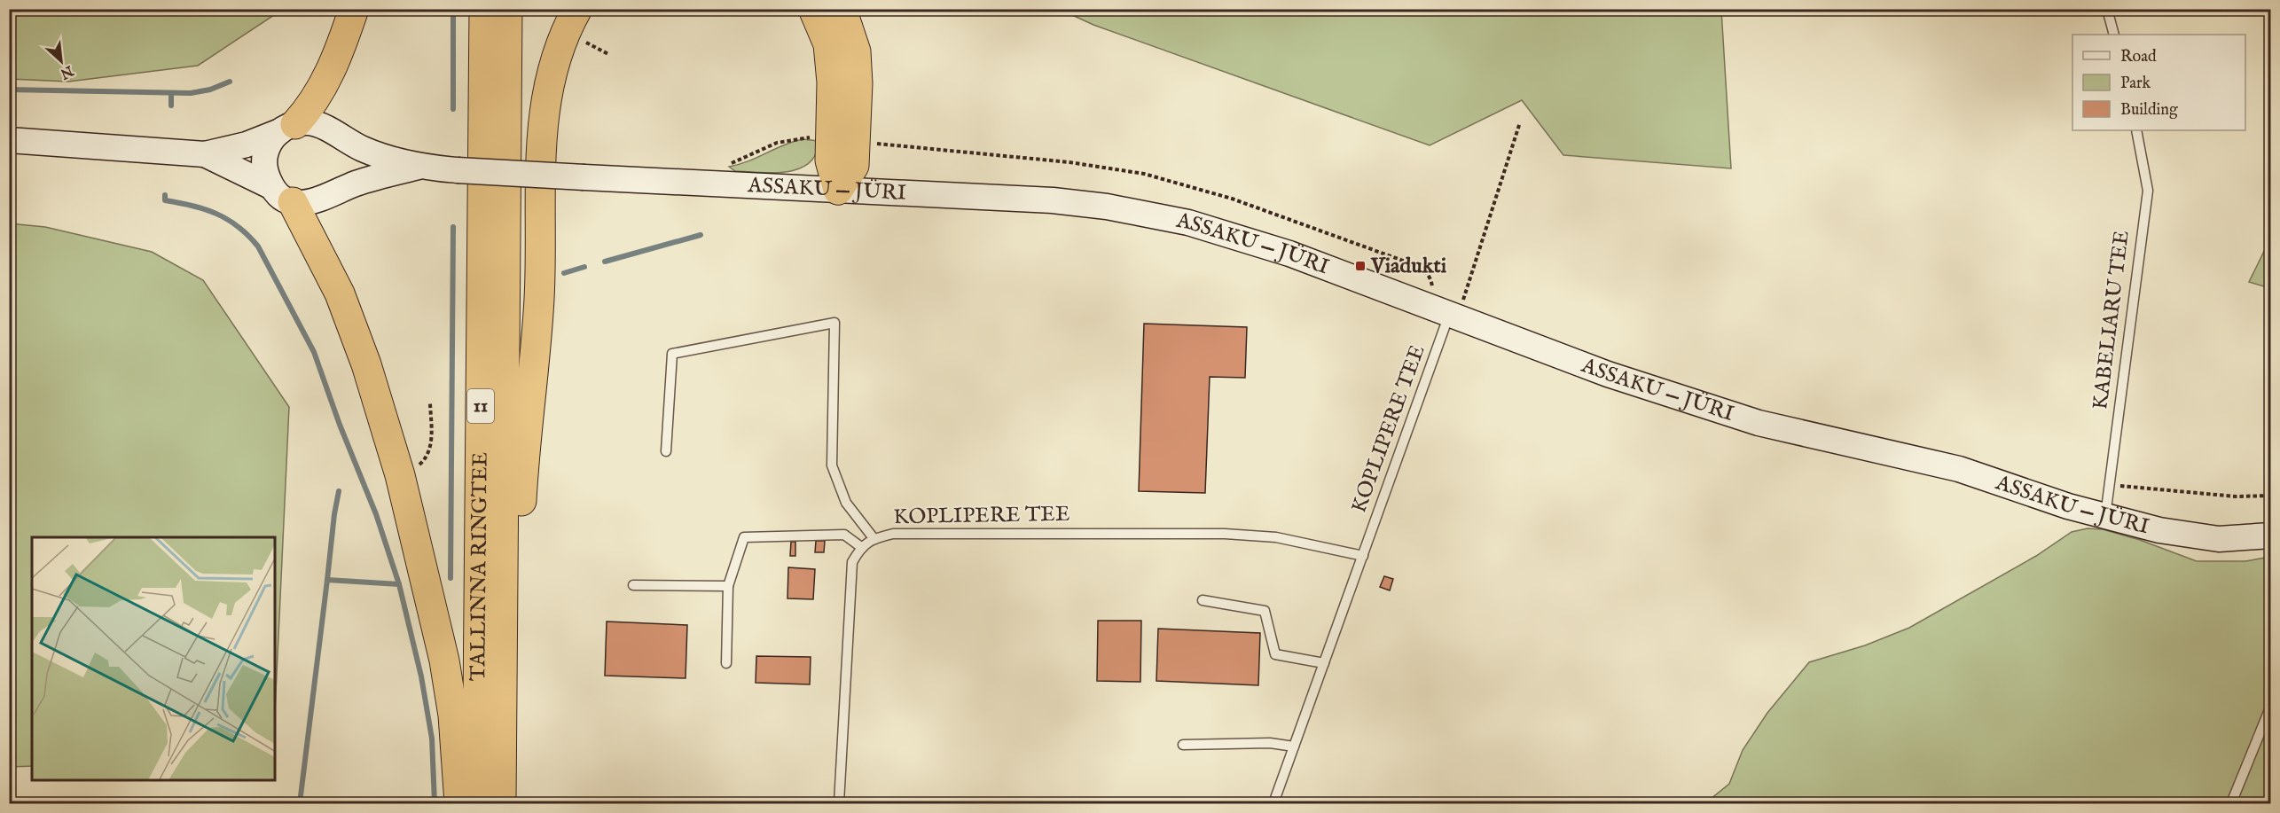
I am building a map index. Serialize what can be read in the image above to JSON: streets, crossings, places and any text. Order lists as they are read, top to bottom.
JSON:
{
  "streets": {
    "highway": ["11", "TALLINNA RINGTEE"],
    "street": ["ASSAKU — JÜRI"],
    "lane": ["KABELIARU TEE", "KOPLIPERE TEE"]
  },
  "crossings": [
    ["ASSAKU — JÜRI", "KABELIARU TEE"],
    ["ASSAKU — JÜRI", "KOPLIPERE TEE"]
  ],
  "places": {
    "transit": ["Viadukti"]
  },
  "legend": ["Road", "Park", "Building"],
  "north": "bottom right"
}
